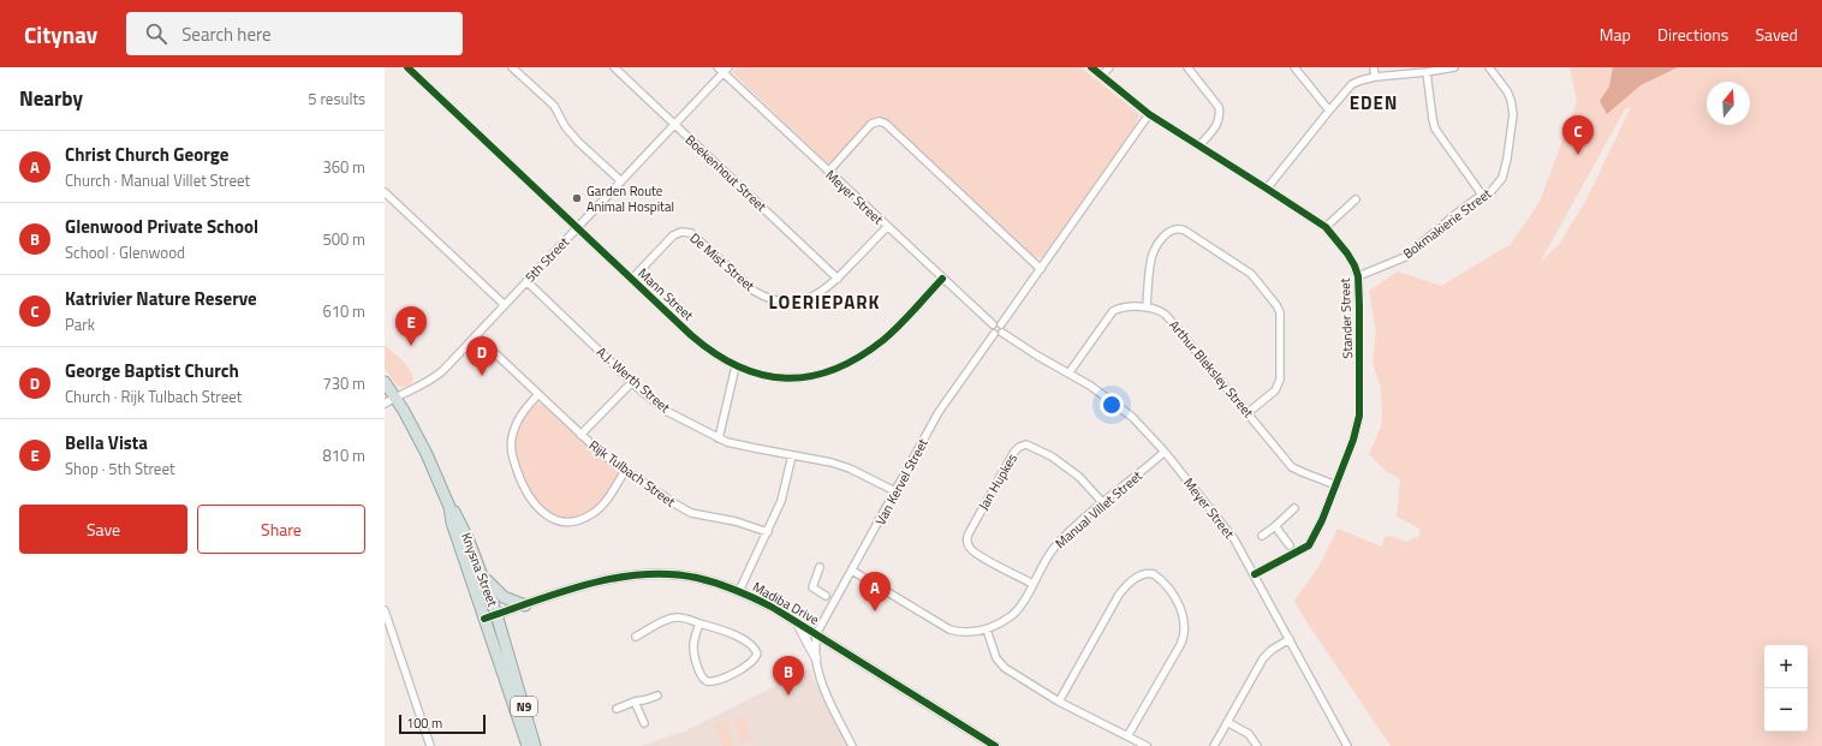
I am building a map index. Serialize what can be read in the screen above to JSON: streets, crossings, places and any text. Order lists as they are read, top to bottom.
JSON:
{
  "streets": {
    "highway": ["Knysna Street", "N9"],
    "street": [
      "Boekenhout Street",
      "Meyer Street",
      "Bokmakierie Street",
      "5th Street",
      "De Mist Street",
      "Mann Street",
      "Stander Street",
      "Arthur Bleksley Street",
      "A.J. Werth Street",
      "Rijk Tulbach Street",
      "Van Kervel Street",
      "Jan Hupkes",
      "Manual Villet Street",
      "Madiba Drive"
    ]
  },
  "crossings": [
    ["Boekenhout Street", "5th Street"],
    ["Boekenhout Street", "De Mist Street"],
    ["Meyer Street", "5th Street"],
    ["Meyer Street", "De Mist Street"],
    ["Meyer Street", "Mann Street"],
    ["Meyer Street", "Stander Street"],
    ["Meyer Street", "Arthur Bleksley Street"],
    ["Meyer Street", "Van Kervel Street"],
    ["Meyer Street", "Manual Villet Street"],
    ["Bokmakierie Street", "Stander Street"],
    ["5th Street", "Mann Street"],
    ["5th Street", "A.J. Werth Street"],
    ["5th Street", "Rijk Tulbach Street"],
    ["5th Street", "Knysna Street"],
    ["De Mist Street", "Mann Street"],
    ["Stander Street", "Arthur Bleksley Street"],
    ["A.J. Werth Street", "Van Kervel Street"],
    ["Van Kervel Street", "Manual Villet Street"],
    ["Van Kervel Street", "Madiba Drive"],
    ["Jan Hupkes", "Manual Villet Street"],
    ["Knysna Street", "Madiba Drive"]
  ],
  "districts": ["EDEN", "LOERIEPARK"],
  "places": ["Garden Route Animal Hospital"],
  "scale_bar": "100 m",
  "north": "top",
  "page": {
    "header": "Citynav",
    "search": "Search here",
    "nav": ["Map", "Directions", "Saved"],
    "heading": ["Nearby", "5 results"],
    "pins": [
      "C",
      "E",
      "D",
      "A",
      "B"
    ],
    "list": [
      {
        "mark": "A",
        "name": "Christ Church George",
        "note": "Church · Manual Villet Street",
        "value": "360 m"
      },
      {
        "mark": "B",
        "name": "Glenwood Private School",
        "note": "School · Glenwood",
        "value": "500 m"
      },
      {
        "mark": "C",
        "name": "Katrivier Nature Reserve",
        "note": "Park",
        "value": "610 m"
      },
      {
        "mark": "D",
        "name": "George Baptist Church",
        "note": "Church · Rijk Tulbach Street",
        "value": "730 m"
      },
      {
        "mark": "E",
        "name": "Bella Vista",
        "note": "Shop · 5th Street",
        "value": "810 m"
      }
    ],
    "buttons": ["Save", "Share"],
    "map_buttons": ["+", "−"],
    "scale": "100 m"
  }
}
